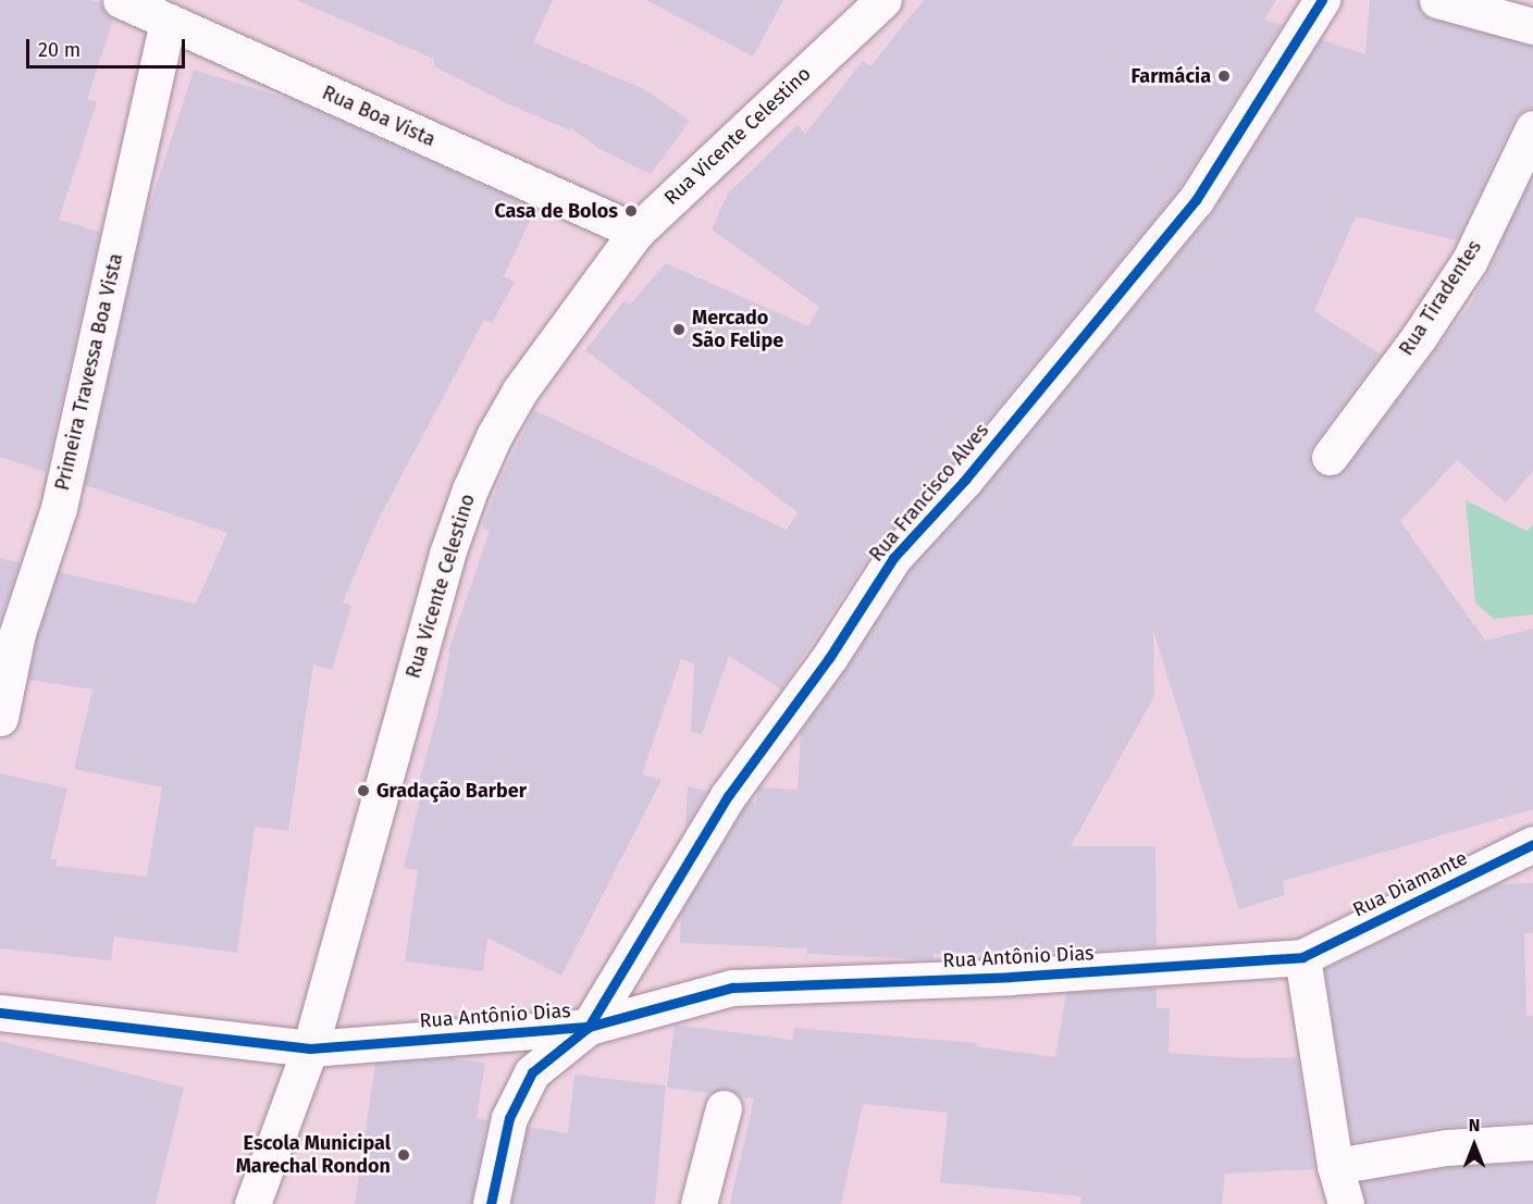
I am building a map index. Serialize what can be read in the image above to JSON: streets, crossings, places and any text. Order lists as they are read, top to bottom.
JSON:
{
  "streets": {
    "street": [
      "Rua Boa Vista",
      "Rua Vicente Celestino",
      "Rua Tiradentes",
      "Primeira Travessa Boa Vista",
      "Rua Francisco Alves",
      "Rua Diamante",
      "Rua Antônio Dias"
    ]
  },
  "crossings": [
    ["Rua Boa Vista", "Rua Vicente Celestino"],
    ["Rua Boa Vista", "Primeira Travessa Boa Vista"],
    ["Rua Vicente Celestino", "Rua Antônio Dias"],
    ["Rua Francisco Alves", "Rua Antônio Dias"],
    ["Rua Diamante", "Rua Antônio Dias"]
  ],
  "places": [
    "Farmácia",
    "Casa de Bolos",
    "Mercado São Felipe",
    "Gradação Barber",
    "Escola Municipal Marechal Rondon"
  ],
  "scale_bar": "20 m",
  "north": "top"
}
